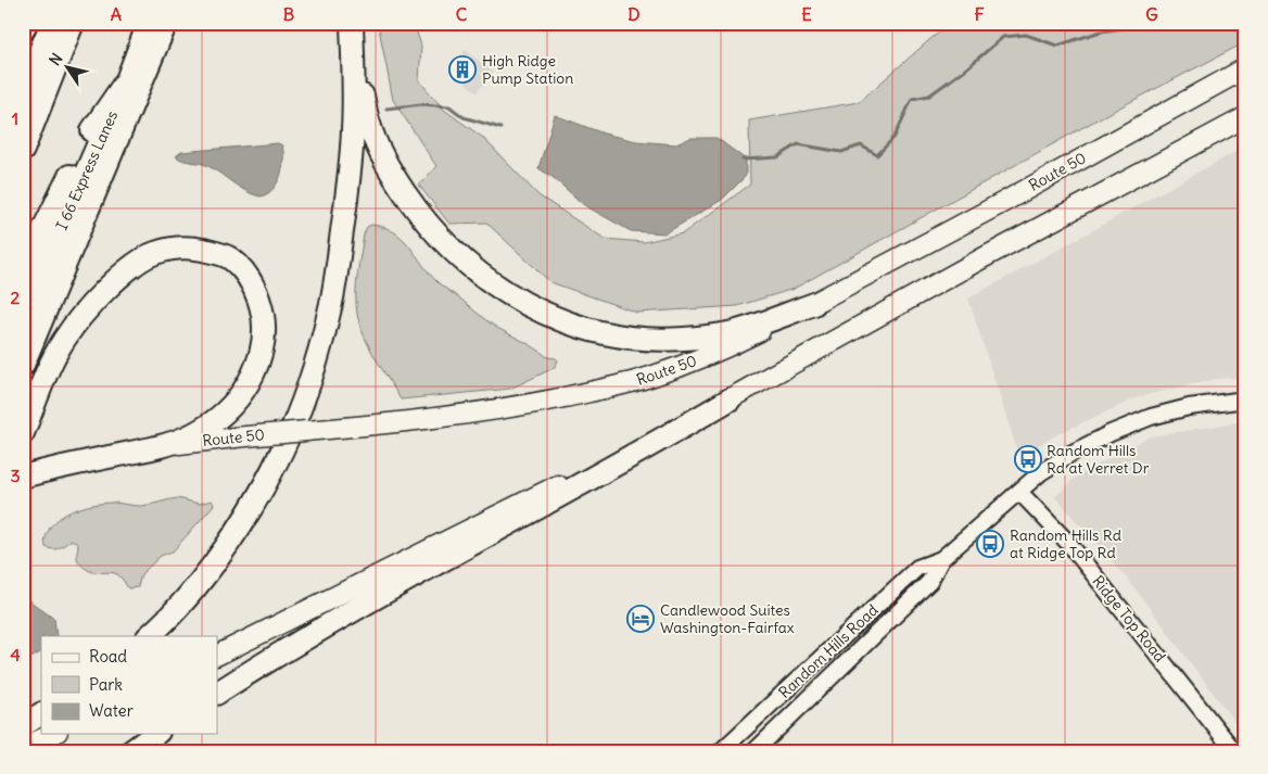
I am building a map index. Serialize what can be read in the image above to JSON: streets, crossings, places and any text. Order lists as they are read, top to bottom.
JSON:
{
  "streets": {
    "highway": ["I 66 Express Lanes", "Route 50"],
    "street": ["Ridge Top Road", "Random Hills Road"]
  },
  "crossings": [
    ["Ridge Top Road", "Random Hills Road"]
  ],
  "places": {
    "building": ["High Ridge Pump Station"],
    "bus stop": ["Random Hills Rd at Verret Dr", "Random Hills Rd at Ridge Top Rd"],
    "hotel": ["Candlewood Suites Washington-Fairfax"]
  },
  "legend": ["Road", "Park", "Water"],
  "north": "top left",
  "grid": {
    "columns": [
      "A",
      "B",
      "C",
      "D",
      "E",
      "F",
      "G"
    ],
    "rows": [
      "1",
      "2",
      "3",
      "4"
    ]
  }
}
